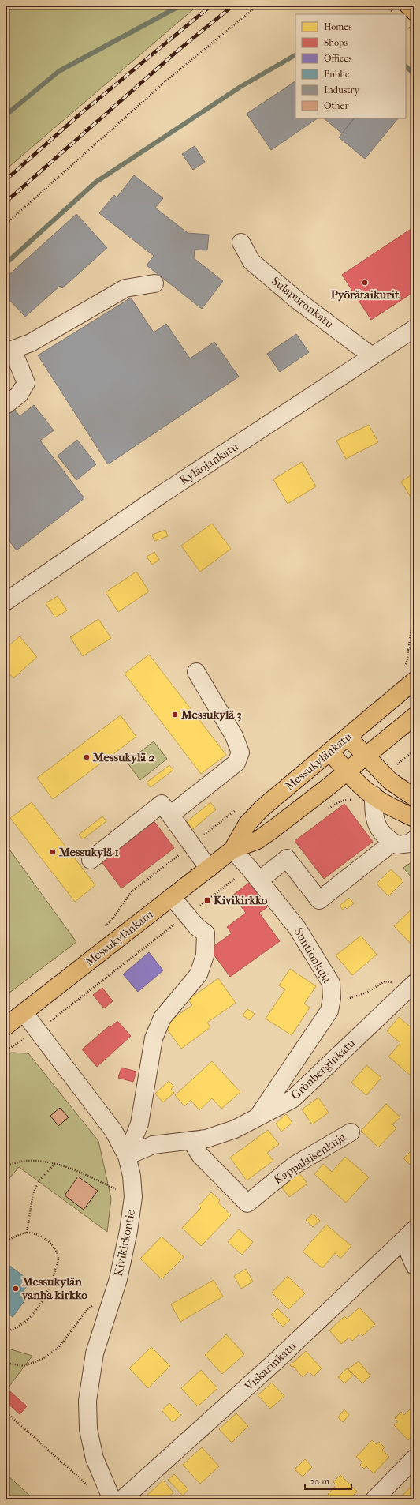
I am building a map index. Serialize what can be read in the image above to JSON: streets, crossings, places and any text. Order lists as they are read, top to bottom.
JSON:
{
  "streets": {
    "main road": ["Messukylänkatu"],
    "street": [
      "Sulapuronkatu",
      "Kyläojankatu",
      "Suntionkuja",
      "Grönberginkatu",
      "Kappalaisenkuja",
      "Kivikirkontie",
      "Viskarinkatu"
    ]
  },
  "crossings": [
    ["Sulapuronkatu", "Kyläojankatu"],
    ["Messukylänkatu", "Suntionkuja"],
    ["Messukylänkatu", "Kivikirkontie"],
    ["Suntionkuja", "Grönberginkatu"],
    ["Grönberginkatu", "Kappalaisenkuja"],
    ["Grönberginkatu", "Kivikirkontie"]
  ],
  "places": {
    "other": [
      "Pyörätaikurit",
      "Messukylä 3",
      "Messukylä 2",
      "Messukylä 1",
      "Messukylän vanha kirkko"
    ],
    "transit": ["Kivikirkko"]
  },
  "legend": [
    "Homes",
    "Shops",
    "Offices",
    "Public",
    "Industry",
    "Other"
  ],
  "scale_bar": "20 m"
}
